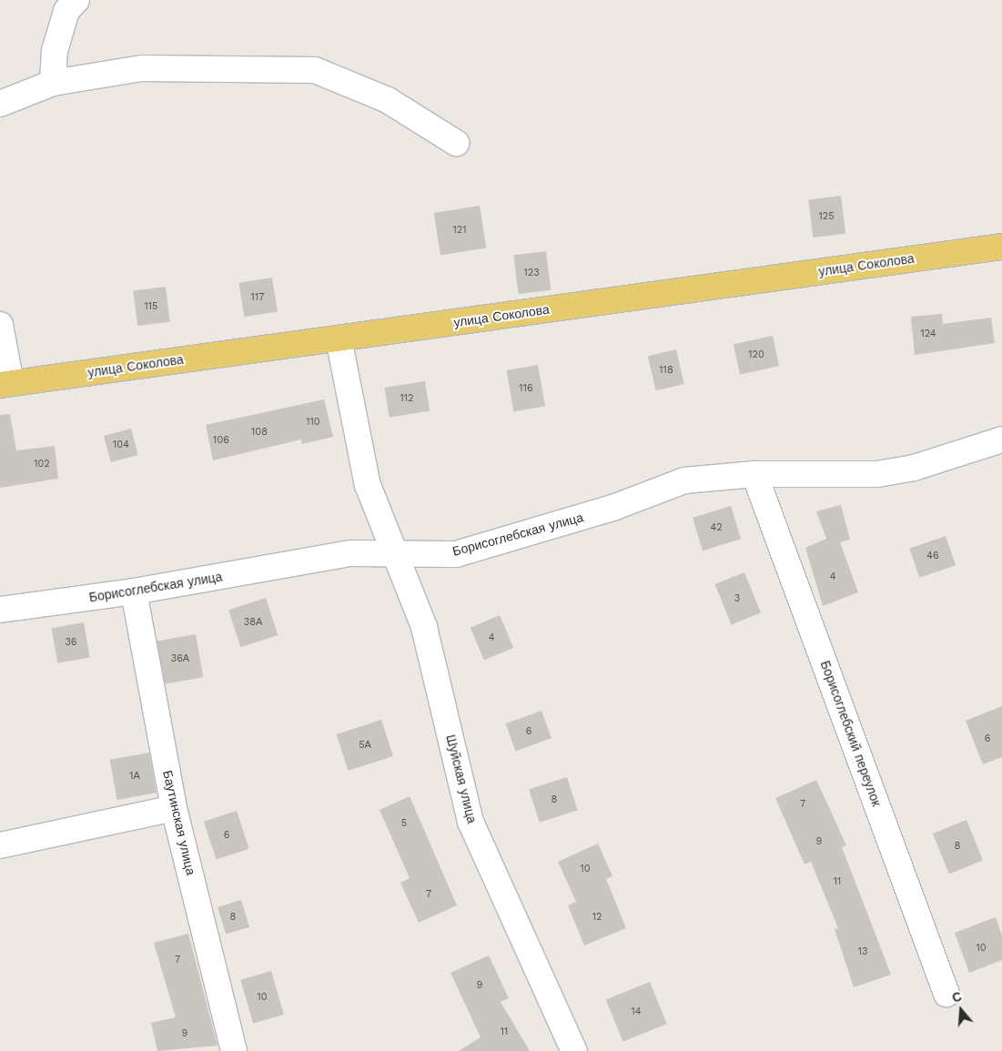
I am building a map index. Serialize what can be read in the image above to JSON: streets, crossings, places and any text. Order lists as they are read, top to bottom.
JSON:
{
  "streets": {
    "main road": ["улица Соколова"],
    "street": [
      "Борисоглебская улица",
      "Борисоглебский переулок",
      "Шуйская улица",
      "Баутинская улица"
    ]
  },
  "crossings": [
    ["улица Соколова", "Шуйская улица"],
    ["Борисоглебская улица", "Борисоглебский переулок"],
    ["Борисоглебская улица", "Шуйская улица"],
    ["Борисоглебская улица", "Баутинская улица"]
  ],
  "house_numbers": [
    "125",
    "121",
    "123",
    "117",
    "115",
    "124",
    "120",
    "118",
    "116",
    "112",
    "110",
    "108",
    "106",
    "104",
    "102",
    "42",
    "46",
    "4",
    "3",
    "38А",
    "4",
    "36",
    "36А",
    "6",
    "6",
    "5А",
    "1А",
    "8",
    "7",
    "5",
    "6",
    "9",
    "8",
    "10",
    "11",
    "7",
    "8",
    "12",
    "10",
    "13",
    "7",
    "9",
    "10",
    "14",
    "11",
    "9"
  ],
  "north": "top"
}
